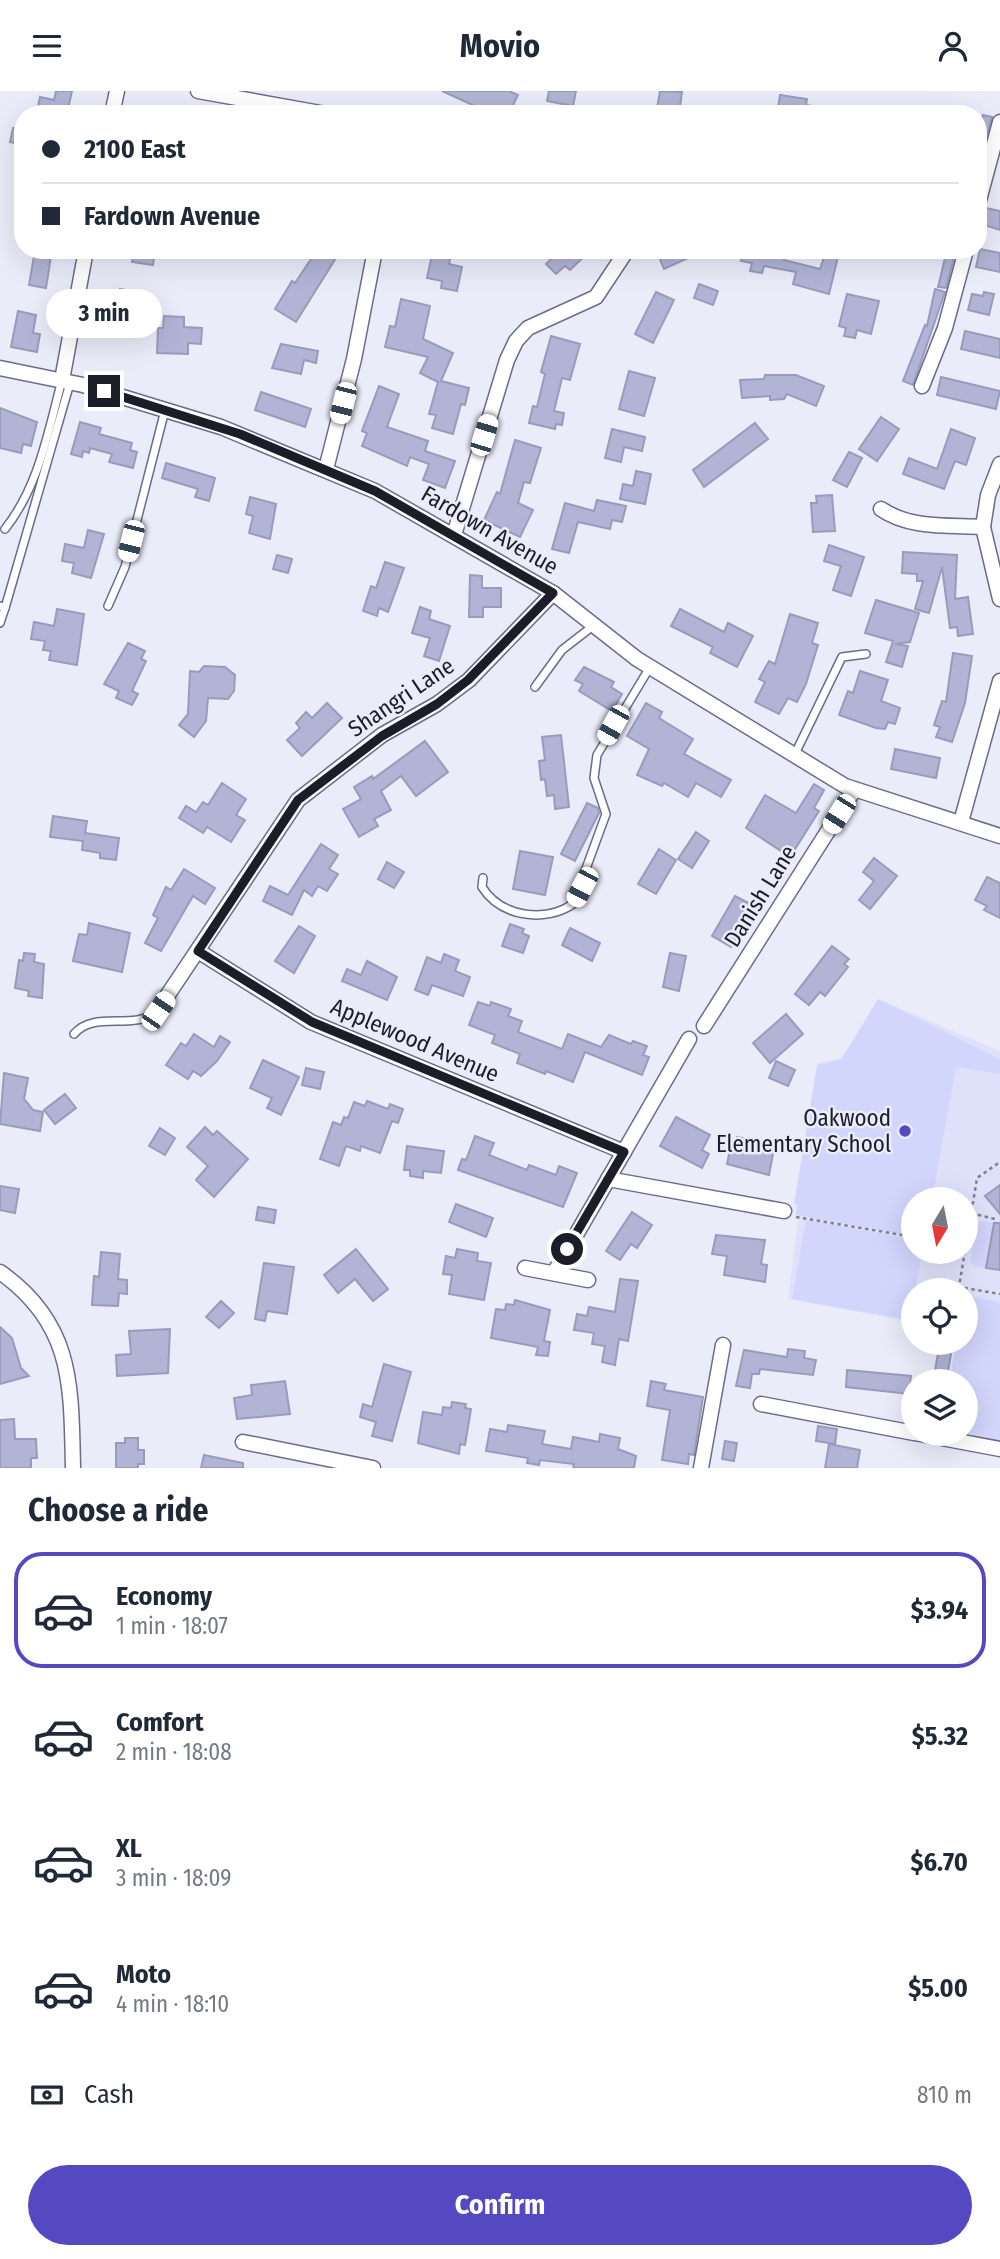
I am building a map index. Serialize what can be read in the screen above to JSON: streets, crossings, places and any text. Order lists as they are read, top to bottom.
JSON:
{
  "streets": {
    "street": [
      "Fardown Avenue",
      "Shangri Lane",
      "Danish Lane",
      "Applewood Avenue"
    ]
  },
  "crossings": [
    ["Fardown Avenue", "Shangri Lane"],
    ["Fardown Avenue", "Danish Lane"],
    ["Shangri Lane", "Applewood Avenue"]
  ],
  "places": ["Oakwood Elementary School"],
  "north": "bottom",
  "page": {
    "header": "Movio",
    "banner": ["2100 East", "Fardown Avenue"],
    "bubble": "3 min",
    "heading": "Choose a ride",
    "list": [
      {
        "name": "Economy",
        "note": "1 min · 18:07",
        "value": "$3.94"
      },
      {
        "name": "Comfort",
        "note": "2 min · 18:08",
        "value": "$5.32"
      },
      {
        "name": "XL",
        "note": "3 min · 18:09",
        "value": "$6.70"
      },
      {
        "name": "Moto",
        "note": "4 min · 18:10",
        "value": "$5.00"
      }
    ],
    "pay": ["Cash", "810 m"],
    "buttons": "Confirm"
  }
}
